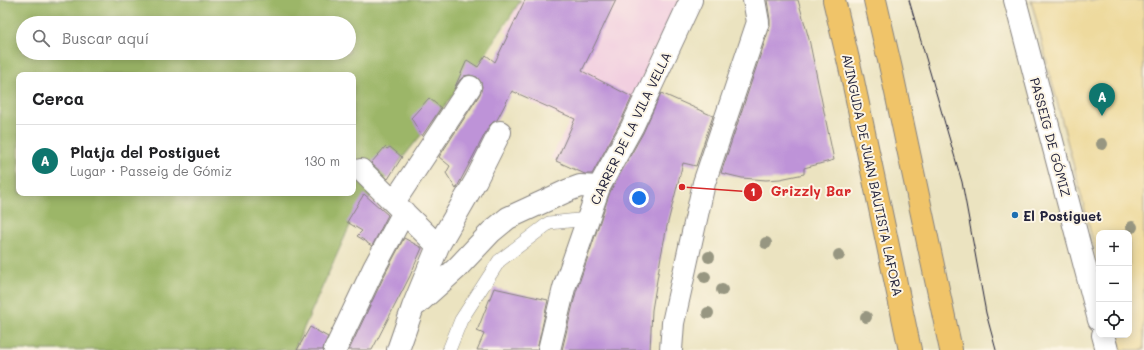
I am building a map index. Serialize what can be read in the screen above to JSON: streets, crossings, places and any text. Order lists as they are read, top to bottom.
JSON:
{
  "streets": {
    "main road": ["AVINGUDA DE JUAN BAUTISTA LAFORA"],
    "street": ["CARRER DE LA VILA VELLA", "PASSEIG DE GÓMIZ"]
  },
  "places": ["Grizzly Bar", "El Postiguet"],
  "page": {
    "search": "Buscar aquí",
    "heading": "Cerca",
    "pins": "A",
    "list": [
      {
        "mark": "A",
        "name": "Platja del Postiguet",
        "note": "Lugar · Passeig de Gómiz",
        "value": "130 m"
      }
    ],
    "map_buttons": ["+", "−"]
  }
}
